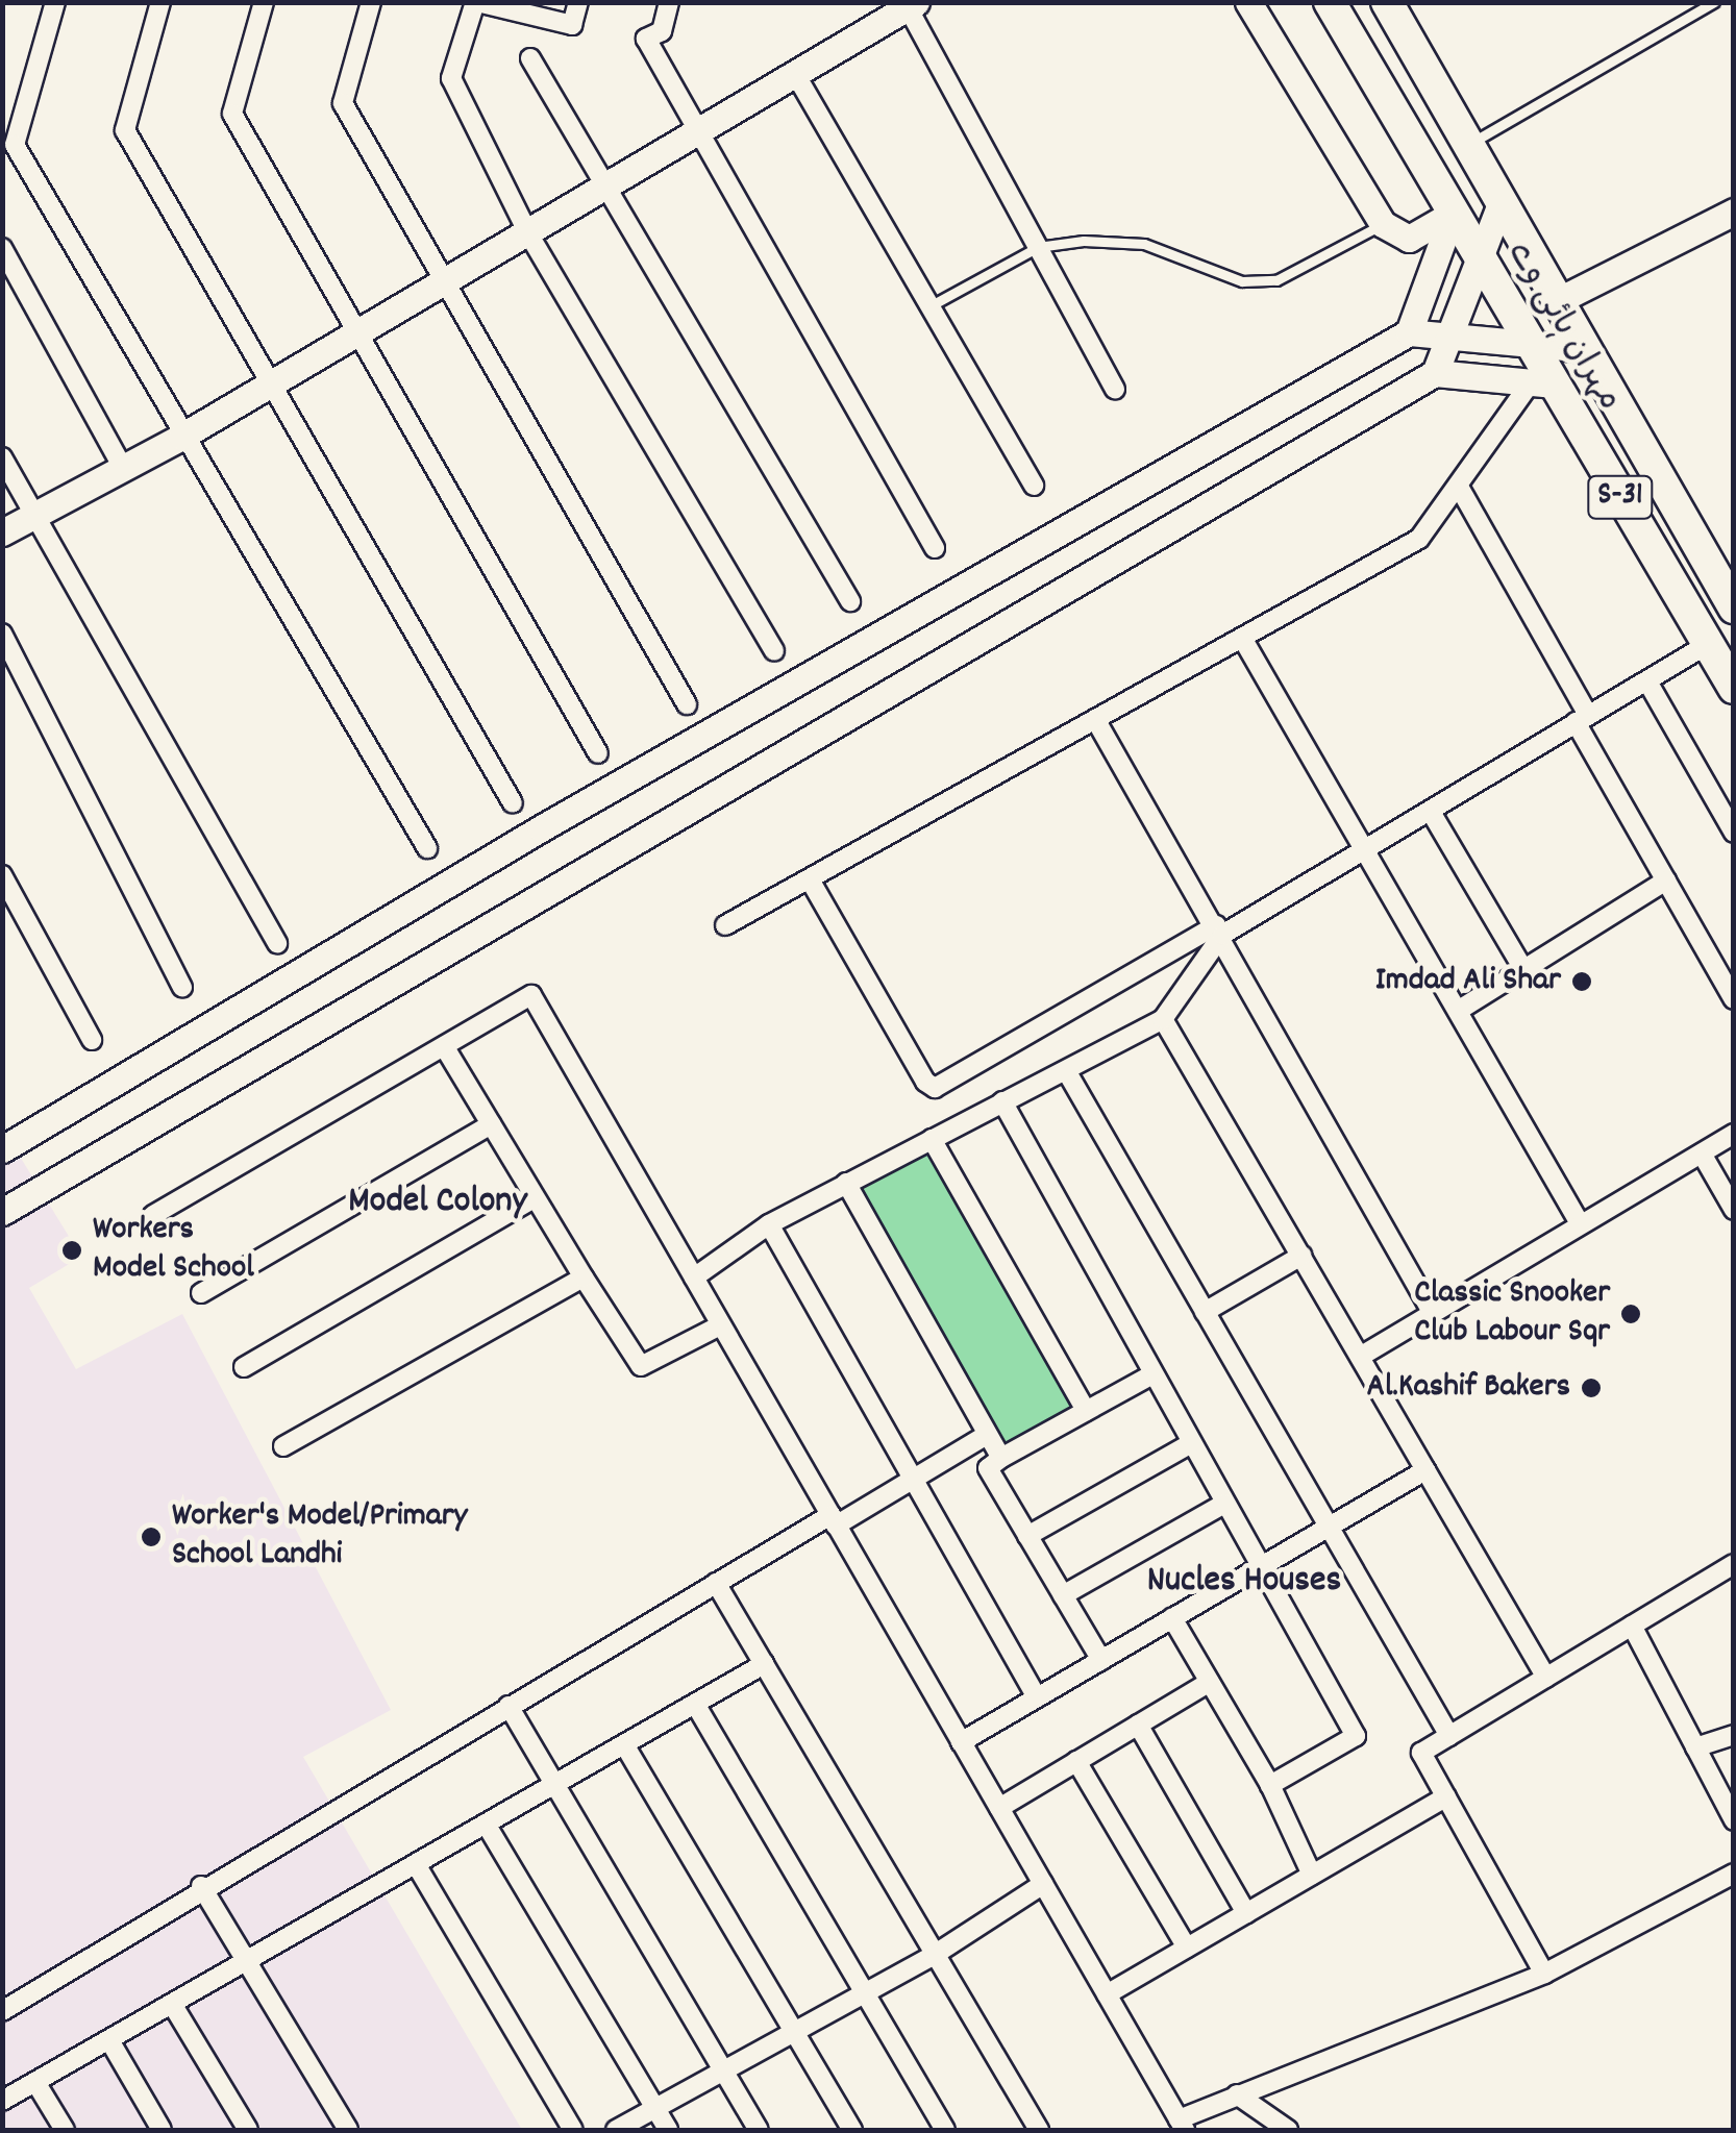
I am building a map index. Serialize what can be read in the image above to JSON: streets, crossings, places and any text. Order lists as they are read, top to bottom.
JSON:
{
  "streets": {
    "main road": ["مہران ہائی وے", "S-31"]
  },
  "districts": ["Model Colony", "Nucles Houses"],
  "places": [
    "Imdad Ali Shar",
    "Workers Model School",
    "Classic Snooker Club Labour Sqr",
    "Al.Kashif Bakers",
    "Worker's Model/Primary School Landhi"
  ]
}
